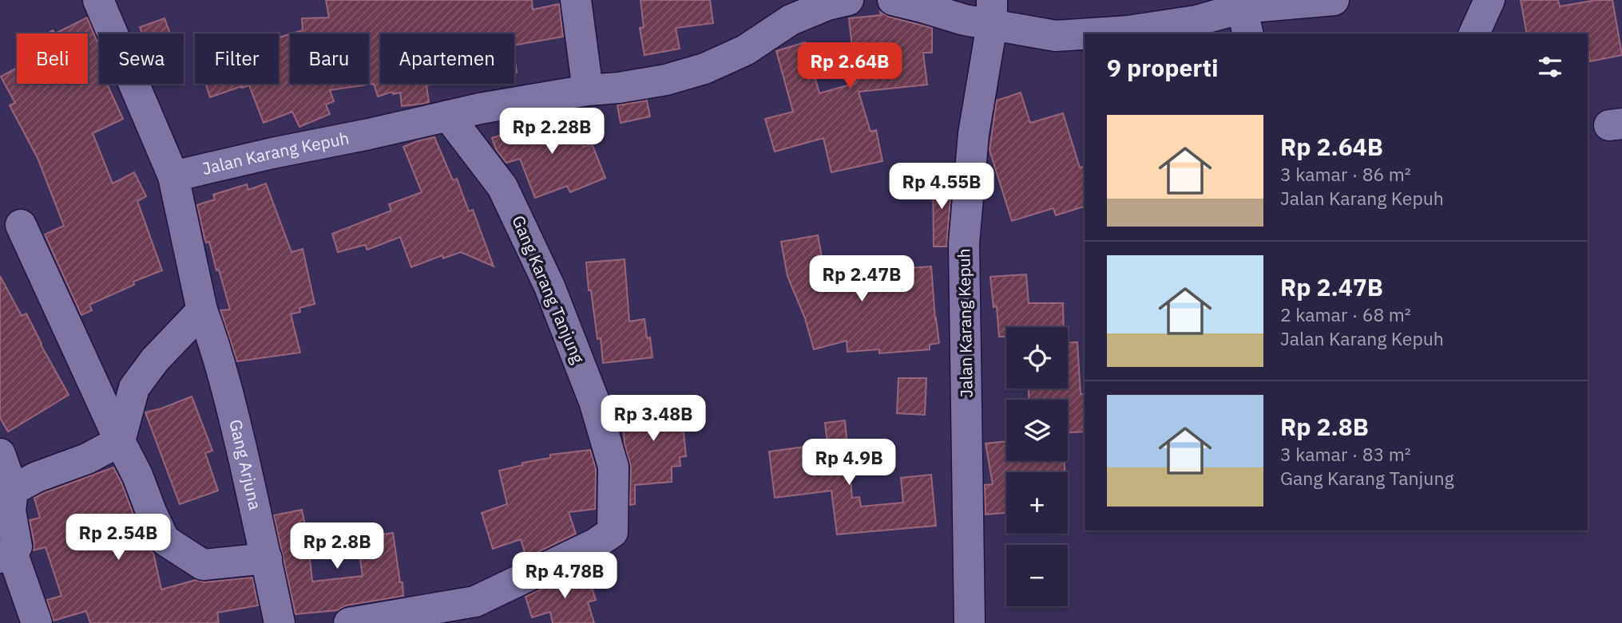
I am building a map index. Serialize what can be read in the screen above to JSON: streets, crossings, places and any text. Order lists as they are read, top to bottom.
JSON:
{
  "streets": {
    "street": ["Jalan Karang Kepuh", "Gang Karang Tanjung", "Gang Arjuna"]
  },
  "crossings": [
    ["Jalan Karang Kepuh", "Gang Karang Tanjung"]
  ],
  "page": {
    "chip": [
      "Beli",
      "Sewa",
      "Filter",
      "Baru",
      "Apartemen"
    ],
    "heading": "9 properti",
    "price": [
      "Rp 2.64B",
      "Rp 2.28B",
      "Rp 4.55B",
      "Rp 2.47B",
      "Rp 3.48B",
      "Rp 4.9B",
      "Rp 2.54B",
      "Rp 2.8B",
      "Rp 4.78B"
    ],
    "list": [
      {
        "name": "Rp 2.64B",
        "note": "3 kamar · 86 m² · Jalan Karang Kepuh"
      },
      {
        "name": "Rp 2.47B",
        "note": "2 kamar · 68 m² · Jalan Karang Kepuh"
      },
      {
        "name": "Rp 2.8B",
        "note": "3 kamar · 83 m² · Gang Karang Tanjung"
      }
    ],
    "map_buttons": ["+", "−"]
  }
}
